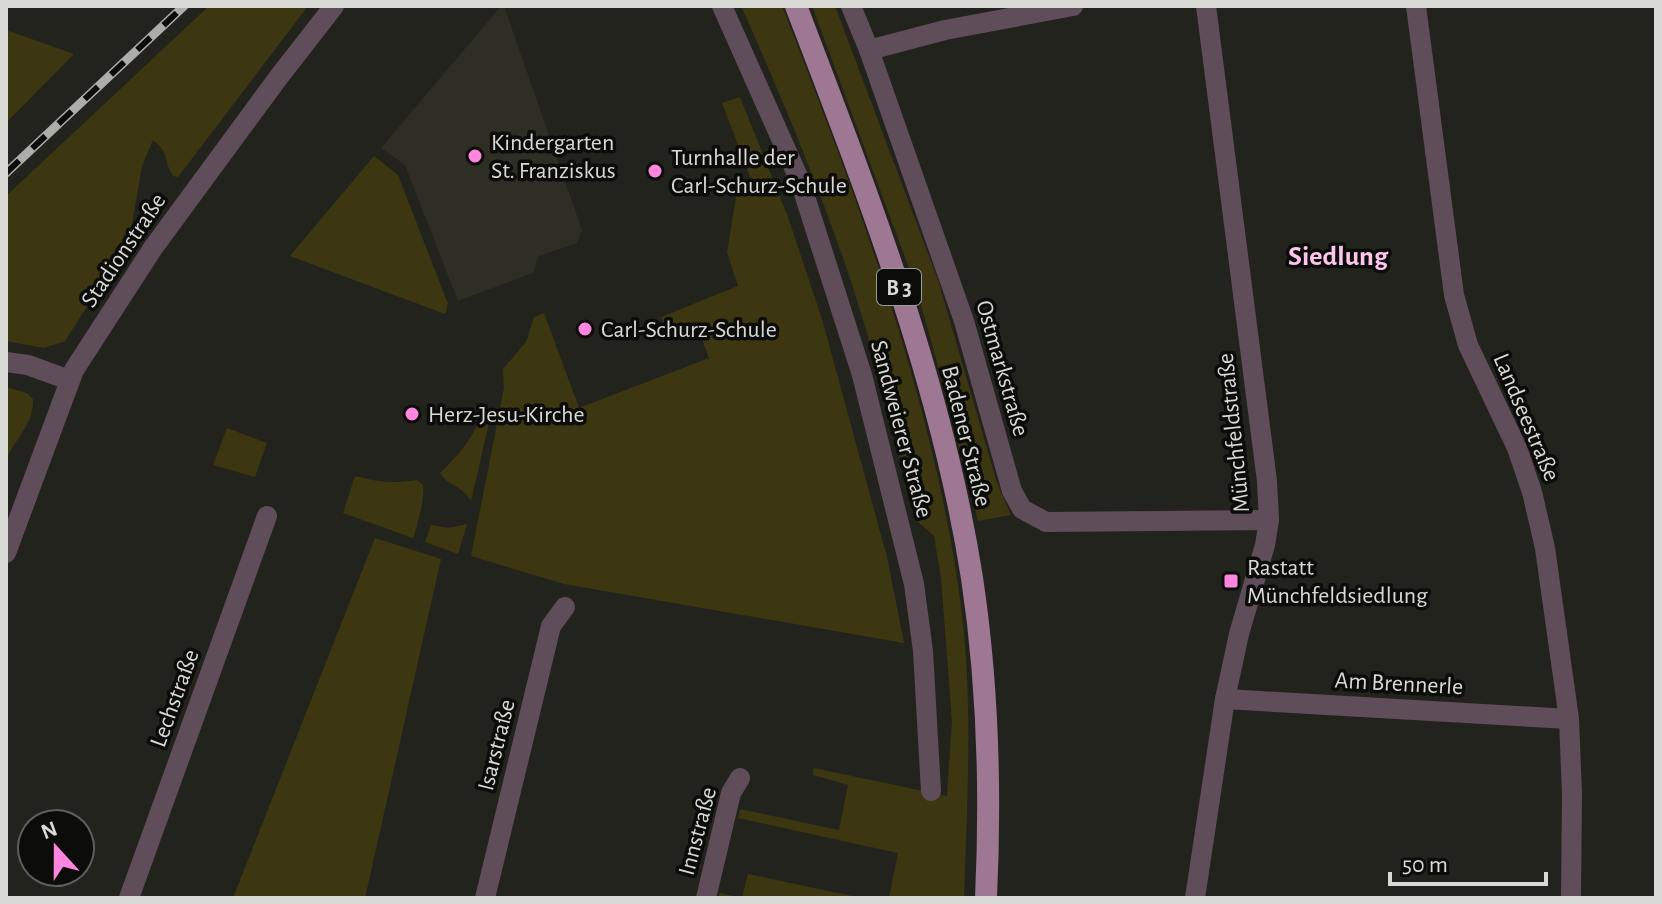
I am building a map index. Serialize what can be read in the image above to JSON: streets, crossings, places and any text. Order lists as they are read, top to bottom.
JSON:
{
  "streets": {
    "main road": ["B 3", "Badener Straße"],
    "street": [
      "Stadionstraße",
      "Ostmarkstraße",
      "Landseestraße",
      "Sandweierer Straße",
      "Münchfeldstraße",
      "Am Brennerle",
      "Lechstraße",
      "Isarstraße",
      "Innstraße"
    ]
  },
  "crossings": [
    ["Ostmarkstraße", "Münchfeldstraße"],
    ["Landseestraße", "Am Brennerle"],
    ["Münchfeldstraße", "Am Brennerle"]
  ],
  "districts": ["Siedlung"],
  "places": {
    "other": [
      "Kindergarten St. Franziskus",
      "Turnhalle der Carl-Schurz-Schule",
      "Carl-Schurz-Schule",
      "Herz-Jesu-Kirche"
    ],
    "transit": ["Rastatt Münchfeldsiedlung"]
  },
  "scale_bar": "50 m",
  "north": "top"
}
